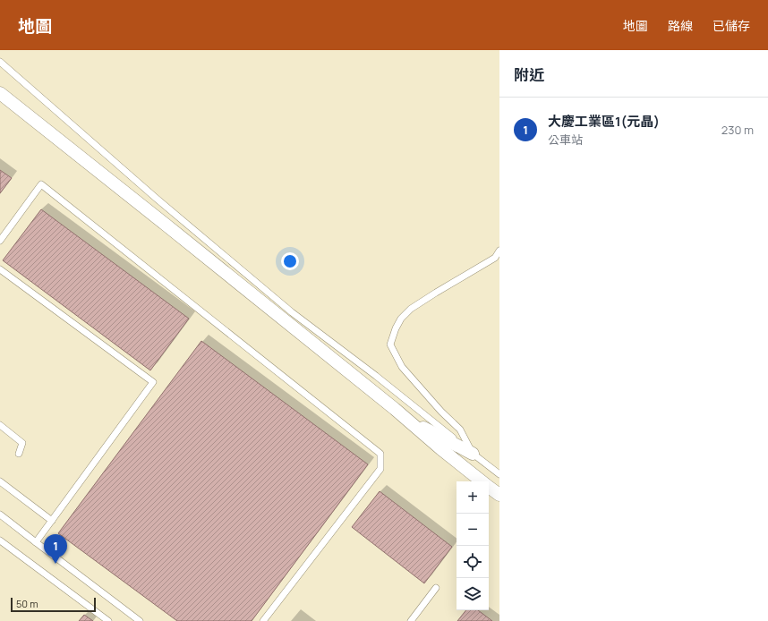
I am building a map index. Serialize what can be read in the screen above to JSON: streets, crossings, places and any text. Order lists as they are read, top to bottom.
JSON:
{
  "scale_bar": "50 m",
  "page": {
    "header": "地圖",
    "nav": ["地圖", "路線", "已儲存"],
    "heading": "附近",
    "list": [
      {
        "mark": "1",
        "name": "大慶工業區1(元晶)",
        "note": "公車站",
        "value": "230 m"
      }
    ],
    "map_buttons": ["+", "−"],
    "pins": "1",
    "scale": "50 m"
  }
}
